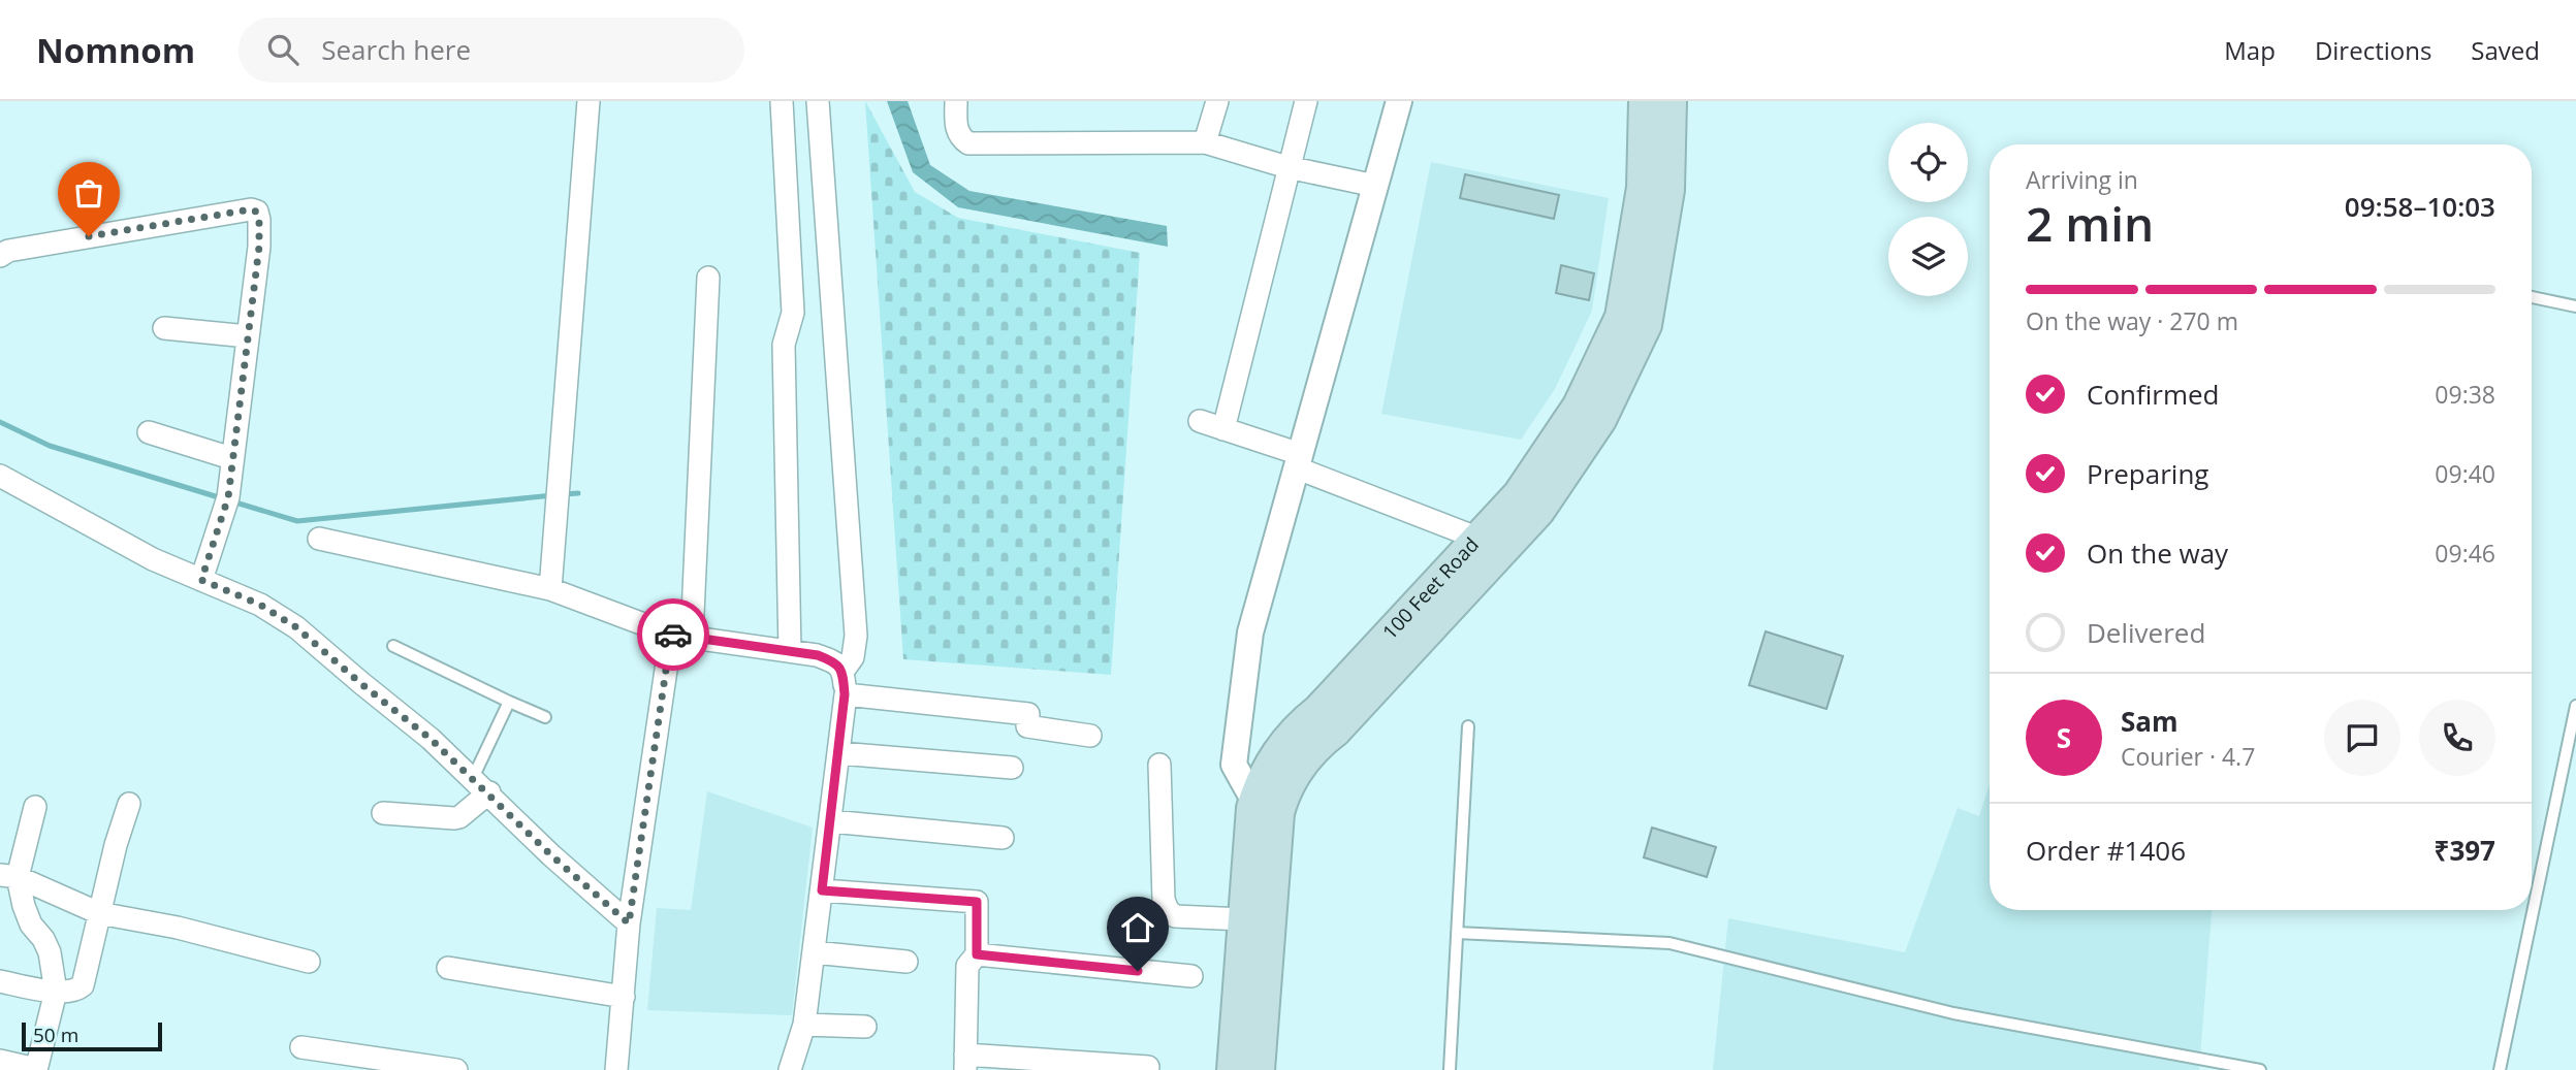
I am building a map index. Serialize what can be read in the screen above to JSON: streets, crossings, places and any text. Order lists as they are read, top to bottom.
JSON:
{
  "streets": {
    "main road": ["100 Feet Road"]
  },
  "scale_bar": "50 m",
  "page": {
    "header": "Nomnom",
    "search": "Search here",
    "nav": ["Map", "Directions", "Saved"],
    "heading": ["2 min", "Arriving in", "09:58–10:03"],
    "panel": [
      "Sam",
      "Courier · 4.7",
      "Order #1406",
      "₹397"
    ],
    "bar": "On the way · 270 m",
    "list": [
      ["Confirmed", "09:38"],
      ["Preparing", "09:40"],
      ["On the way", "09:46"],
      "Delivered"
    ],
    "round": "S",
    "scale": "50 m"
  }
}
